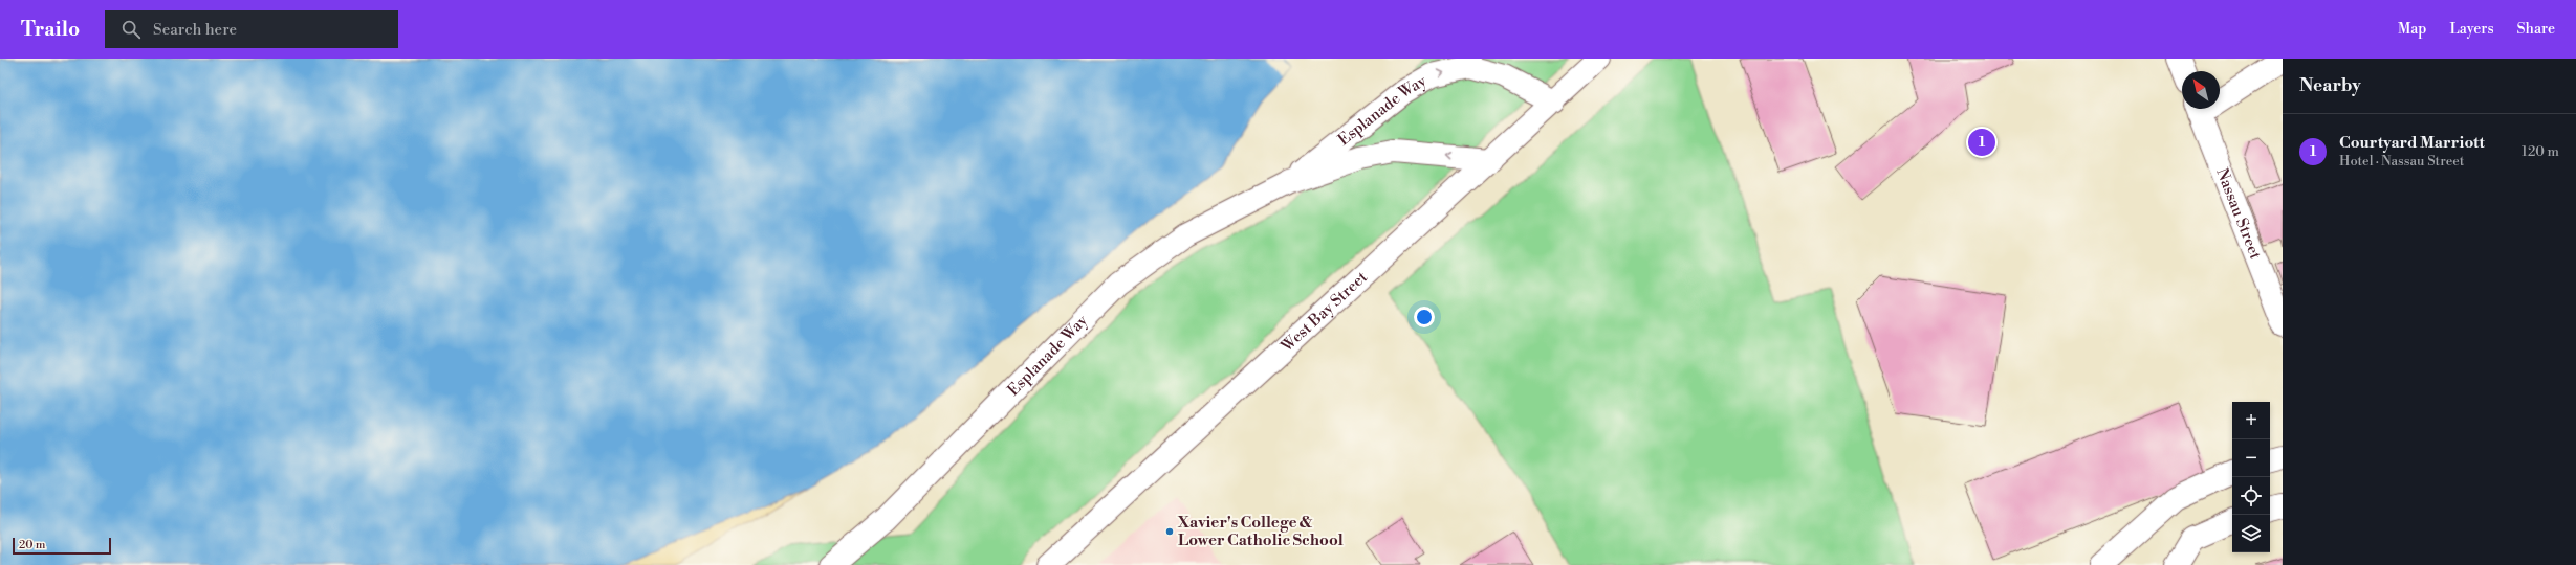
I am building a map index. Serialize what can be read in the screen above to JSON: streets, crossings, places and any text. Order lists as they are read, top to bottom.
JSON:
{
  "streets": {
    "main road": ["Esplanade Way", "Nassau Street", "West Bay Street"]
  },
  "crossings": [
    ["Esplanade Way", "West Bay Street"]
  ],
  "places": ["Xavier's College & Lower Catholic School"],
  "scale_bar": "20 m",
  "north": "top left",
  "page": {
    "header": "Trailo",
    "search": "Search here",
    "nav": ["Map", "Layers", "Share"],
    "heading": "Nearby",
    "list": [
      {
        "mark": "1",
        "name": "Courtyard Marriott",
        "note": "Hotel · Nassau Street",
        "value": "120 m"
      }
    ],
    "pins": "1",
    "map_buttons": ["+", "−"],
    "scale": "20 m"
  }
}
